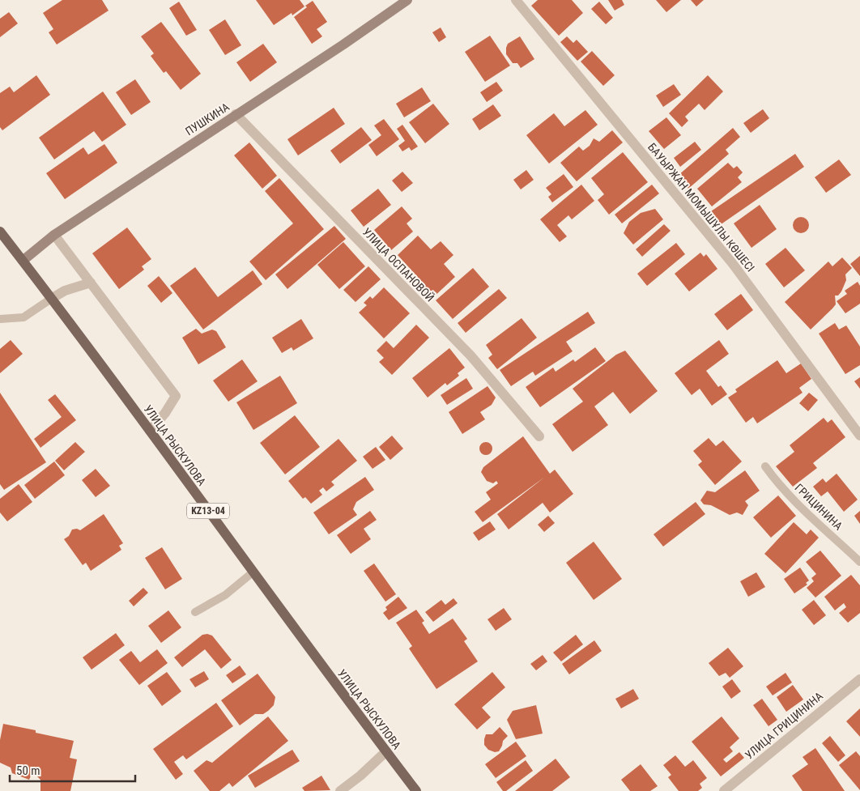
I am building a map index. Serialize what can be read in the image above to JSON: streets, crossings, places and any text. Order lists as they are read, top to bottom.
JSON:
{
  "streets": {
    "main road": ["УЛИЦА РЫСКУЛОВА", "KZ13-04"],
    "street": [
      "ПУШКИНА",
      "БАУЫРЖАН МОМЫШҰЛЫ КӨШЕСІ",
      "УЛИЦА ОСПАНОВОЙ",
      "УЛИЦА ГРИЦИНИНА"
    ],
    "lane": ["ГРИЦИНИНА"]
  },
  "crossings": [
    ["ПУШКИНА", "УЛИЦА ОСПАНОВОЙ"],
    ["ПУШКИНА", "УЛИЦА РЫСКУЛОВА"]
  ],
  "scale_bar": "50 m"
}
